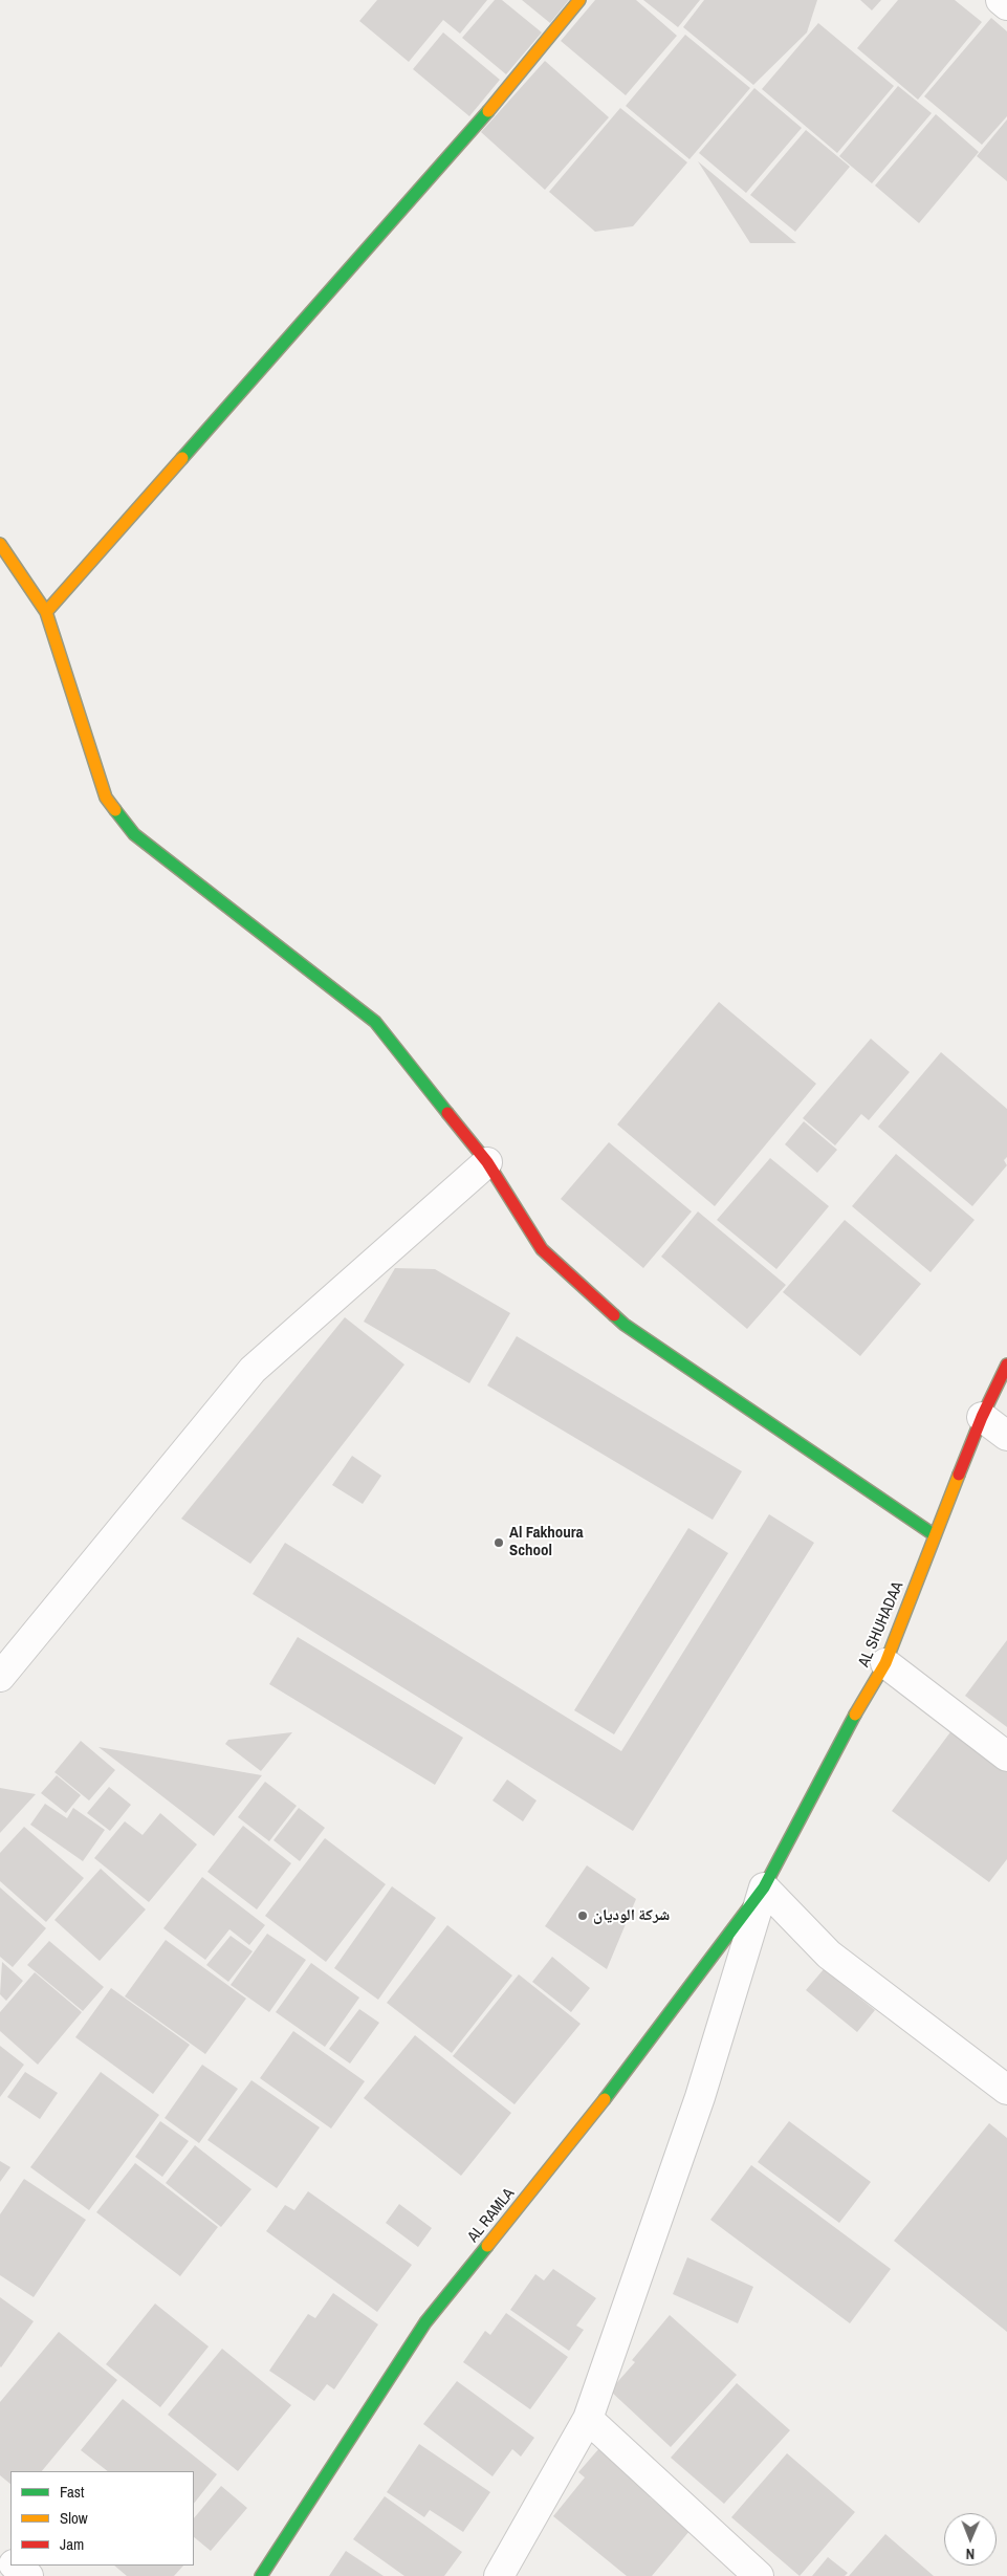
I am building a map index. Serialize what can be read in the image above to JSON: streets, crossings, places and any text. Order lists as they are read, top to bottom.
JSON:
{
  "streets": {
    "street": ["AL SHUHADAA", "AL RAMLA"]
  },
  "crossings": [
    ["AL SHUHADAA", "AL RAMLA"]
  ],
  "places": ["Al Fakhoura School", "شركة الوديان"],
  "legend": ["Fast", "Slow", "Jam"],
  "north": "bottom"
}
